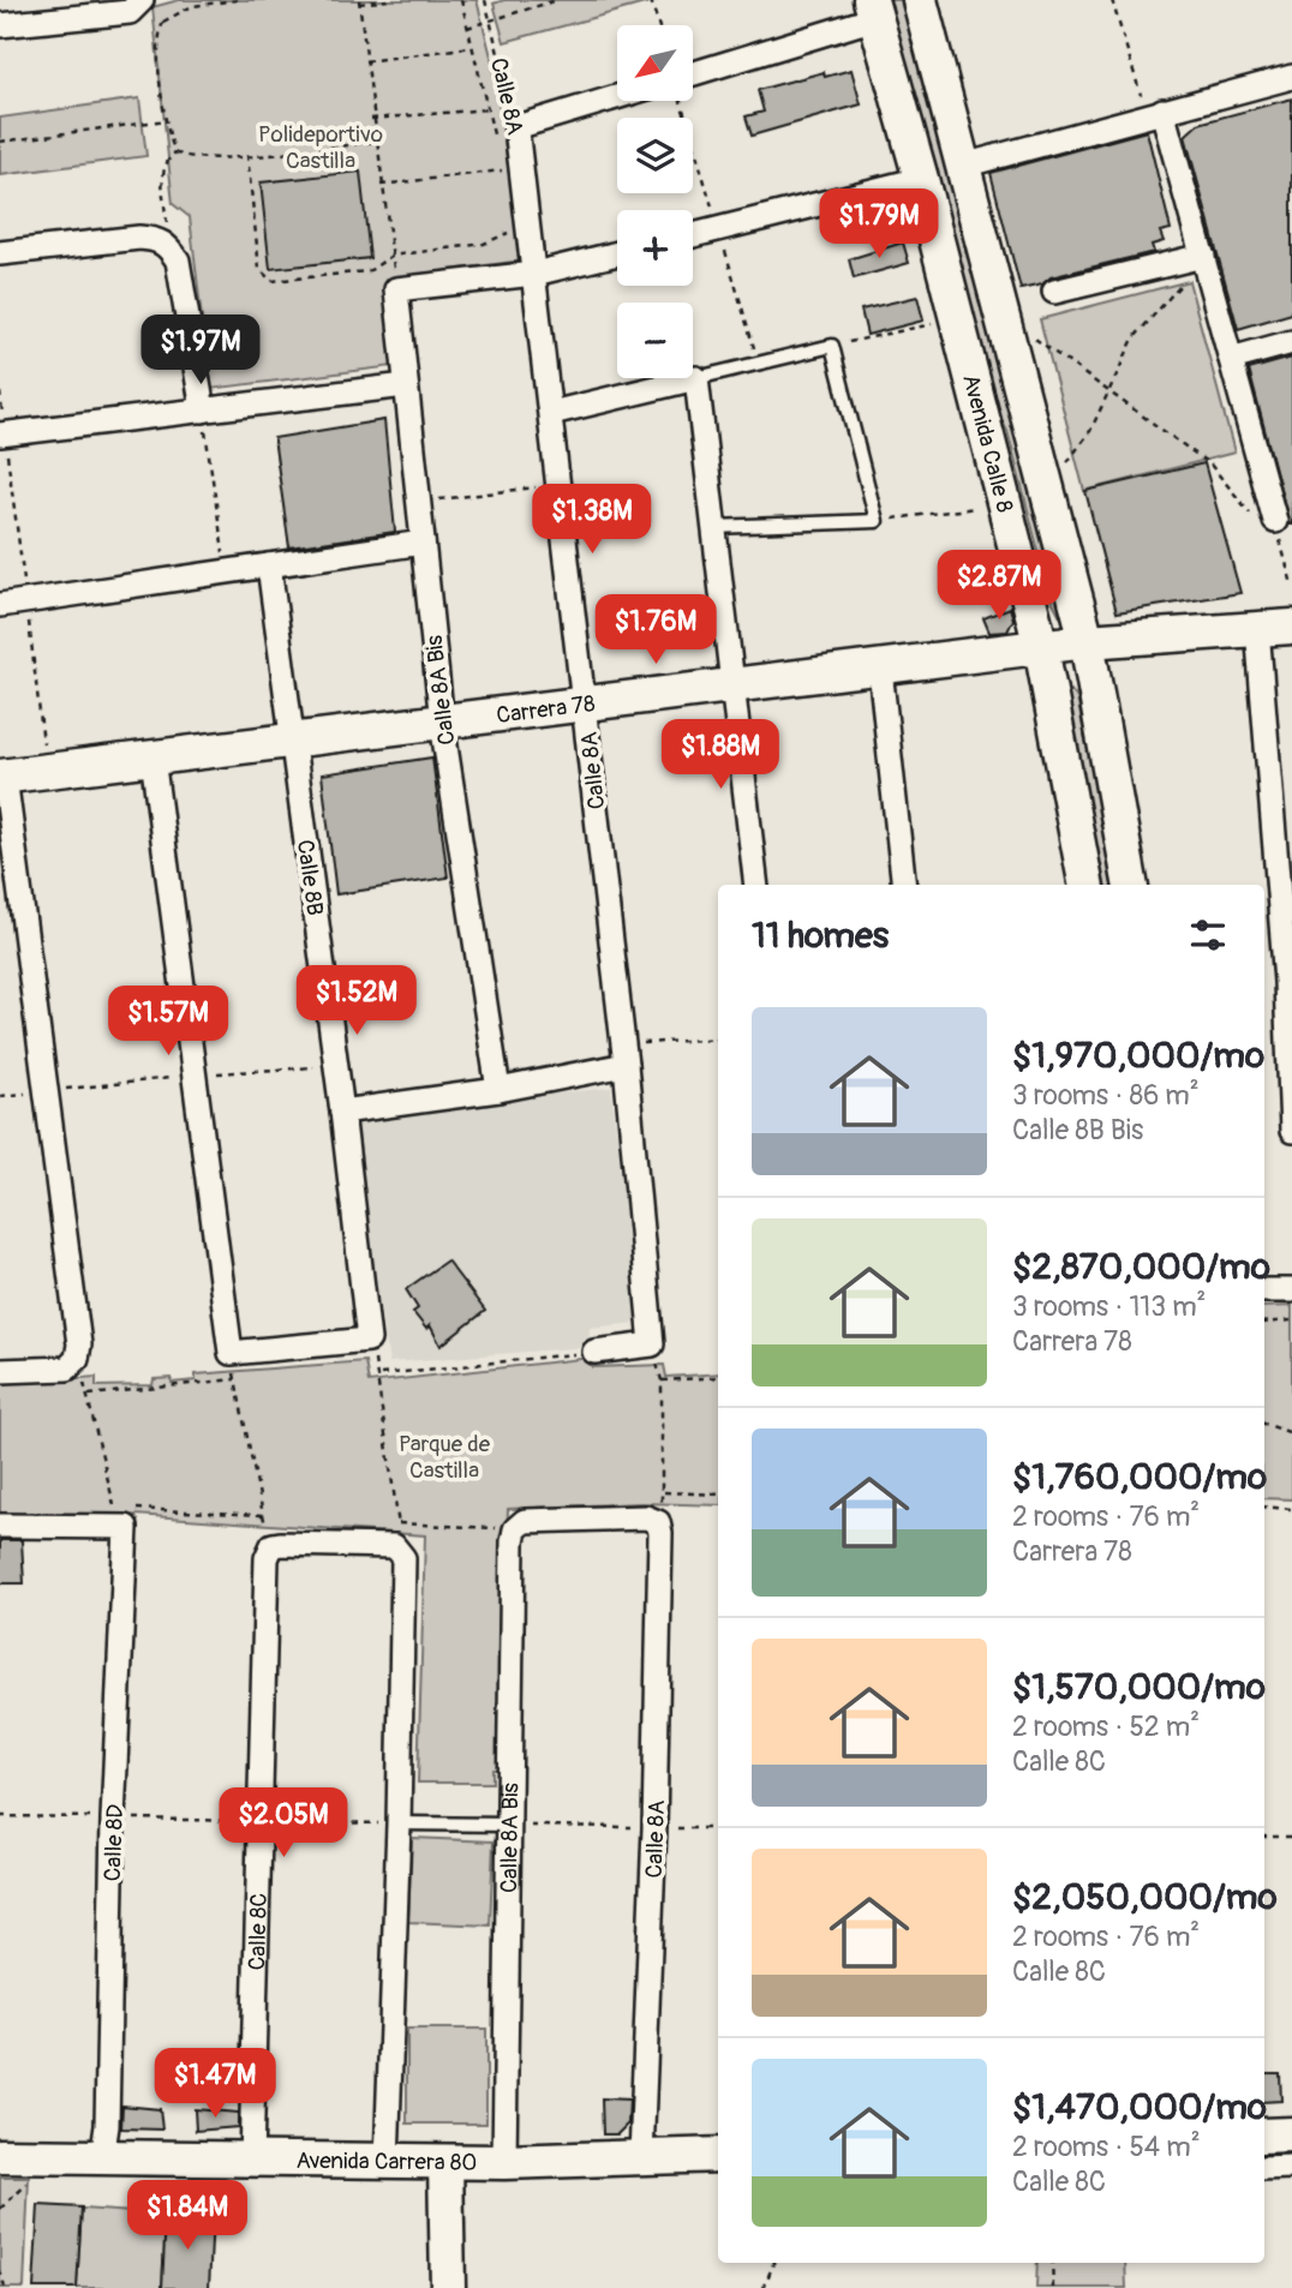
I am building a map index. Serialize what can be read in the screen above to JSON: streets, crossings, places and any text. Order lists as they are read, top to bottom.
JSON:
{
  "streets": {
    "street": [
      "Calle 8A",
      "Avenida Calle 8",
      "Calle 8A Bis",
      "Carrera 78",
      "Calle 8B",
      "Calle 8D",
      "Calle 8C",
      "Avenida Carrera 80"
    ]
  },
  "crossings": [
    ["Calle 8A", "Carrera 78"],
    ["Calle 8A", "Avenida Carrera 80"],
    ["Avenida Calle 8", "Carrera 78"],
    ["Calle 8A Bis", "Carrera 78"],
    ["Calle 8A Bis", "Avenida Carrera 80"],
    ["Carrera 78", "Calle 8B"],
    ["Calle 8D", "Avenida Carrera 80"],
    ["Calle 8C", "Avenida Carrera 80"]
  ],
  "parks": ["Polideportivo Castilla", "Parque de Castilla"],
  "north": "bottom left",
  "page": {
    "map_buttons": ["+", "−"],
    "price": [
      "$1.79M",
      "$1.97M",
      "$1.38M",
      "$2.87M",
      "$1.76M",
      "$1.88M",
      "$1.52M",
      "$1.57M",
      "$2.05M",
      "$1.47M",
      "$1.84M"
    ],
    "heading": "11 homes",
    "list": [
      {
        "name": "$1,970,000/mo",
        "note": "3 rooms · 86 m² · Calle 8B Bis"
      },
      {
        "name": "$2,870,000/mo",
        "note": "3 rooms · 113 m² · Carrera 78"
      },
      {
        "name": "$1,760,000/mo",
        "note": "2 rooms · 76 m² · Carrera 78"
      },
      {
        "name": "$1,570,000/mo",
        "note": "2 rooms · 52 m² · Calle 8C"
      },
      {
        "name": "$2,050,000/mo",
        "note": "2 rooms · 76 m² · Calle 8C"
      },
      {
        "name": "$1,470,000/mo",
        "note": "2 rooms · 54 m² · Calle 8C"
      }
    ]
  }
}
